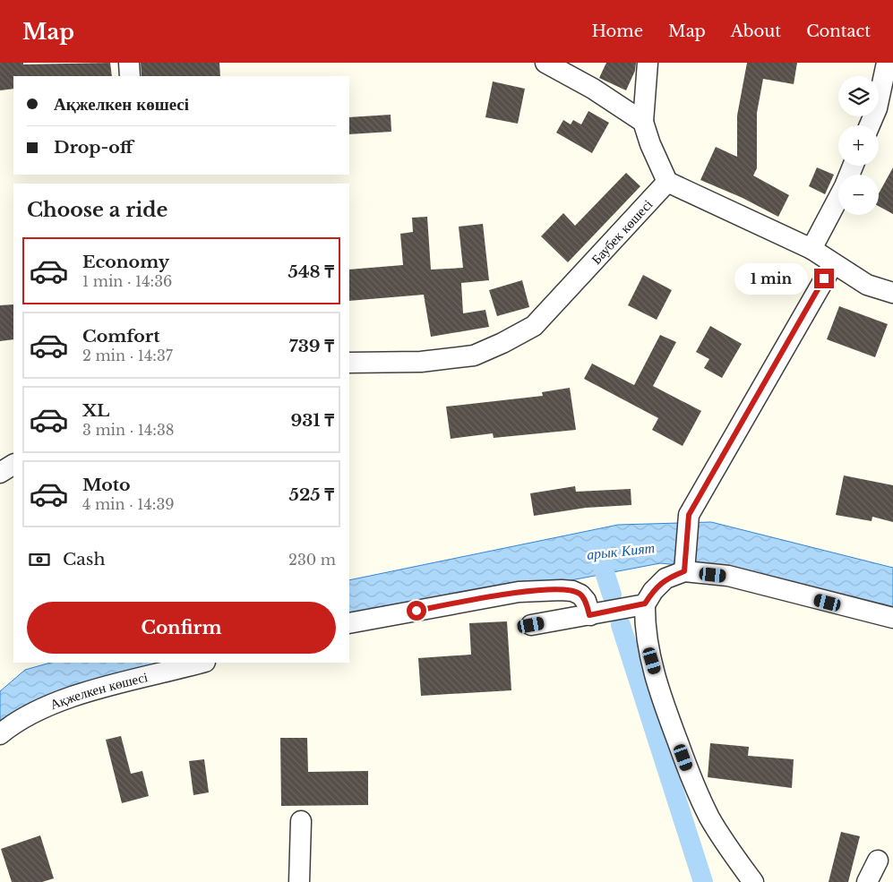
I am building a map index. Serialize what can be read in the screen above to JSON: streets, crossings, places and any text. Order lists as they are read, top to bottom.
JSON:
{
  "streets": {
    "street": ["Баубек көшесі", "Ақжелкен көшесі"]
  },
  "water": ["арык Кият"],
  "page": {
    "header": "Map",
    "nav": [
      "Home",
      "Map",
      "About",
      "Contact"
    ],
    "map_buttons": ["+", "−"],
    "banner": ["Ақжелкен көшесі", "Drop-off"],
    "heading": "Choose a ride",
    "list": [
      {
        "name": "Economy",
        "note": "1 min · 14:36",
        "value": "548 ₸"
      },
      {
        "name": "Comfort",
        "note": "2 min · 14:37",
        "value": "739 ₸"
      },
      {
        "name": "XL",
        "note": "3 min · 14:38",
        "value": "931 ₸"
      },
      {
        "name": "Moto",
        "note": "4 min · 14:39",
        "value": "525 ₸"
      }
    ],
    "bubble": "1 min",
    "pay": ["Cash", "230 m"],
    "buttons": "Confirm"
  }
}
